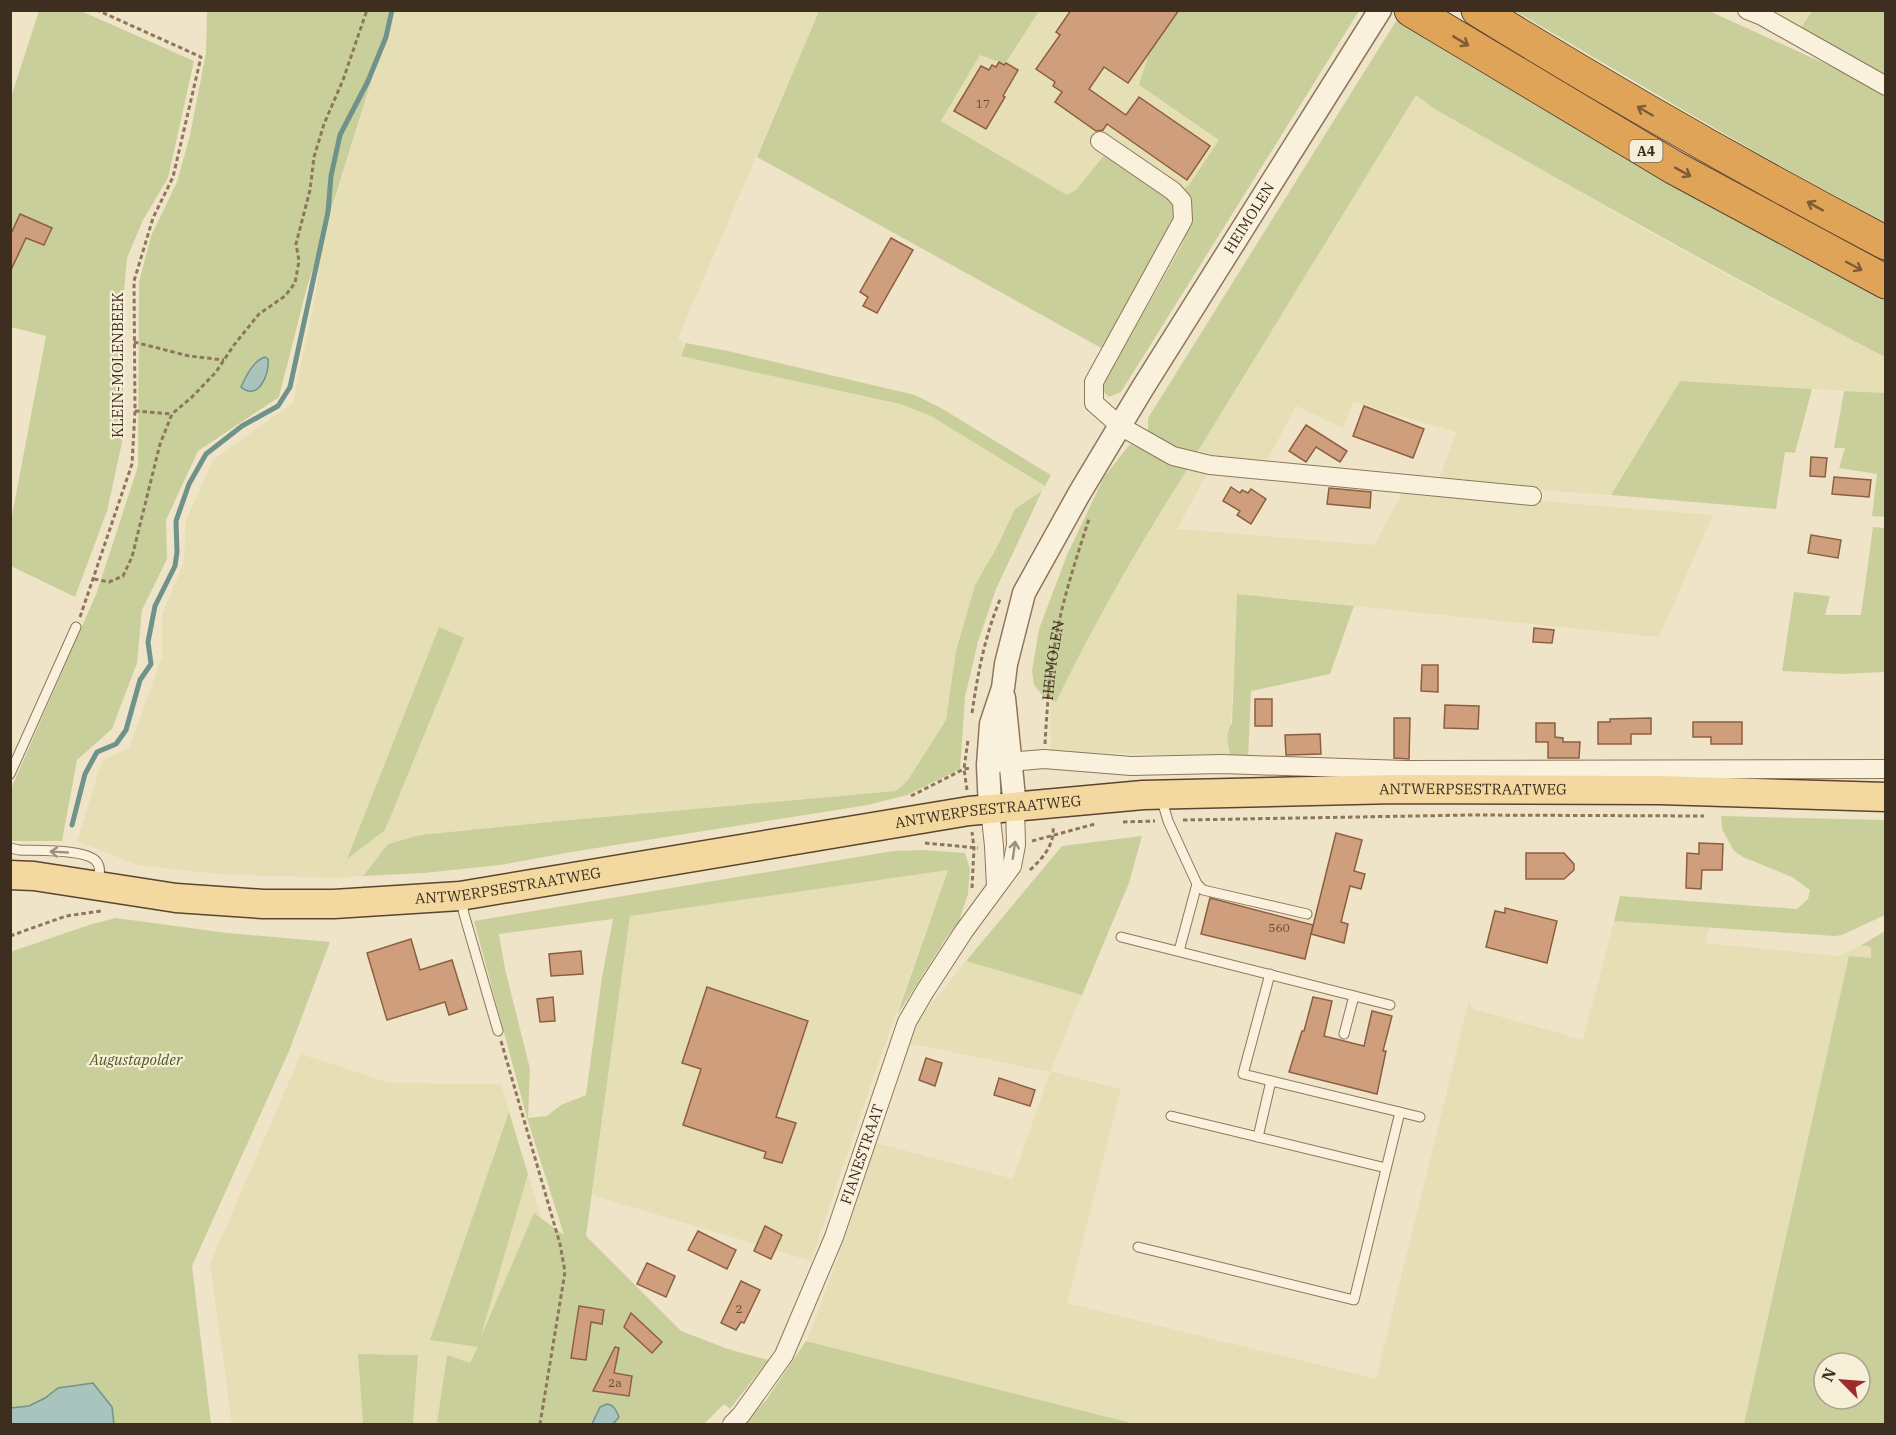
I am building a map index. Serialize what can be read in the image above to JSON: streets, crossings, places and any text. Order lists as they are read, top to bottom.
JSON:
{
  "streets": {
    "highway": ["A4"],
    "main road": ["ANTWERPSESTRAATWEG"],
    "street": ["HEIMOLEN", "FIANESTRAAT"],
    "path": ["KLEIN-MOLENBEEK"]
  },
  "crossings": [
    ["HEIMOLEN", "ANTWERPSESTRAATWEG"],
    ["HEIMOLEN", "FIANESTRAAT"],
    ["ANTWERPSESTRAATWEG", "FIANESTRAAT"]
  ],
  "parks": ["Augustapolder"],
  "house_numbers": [
    "17",
    "560",
    "2",
    "2a"
  ],
  "north": "top left"
}
